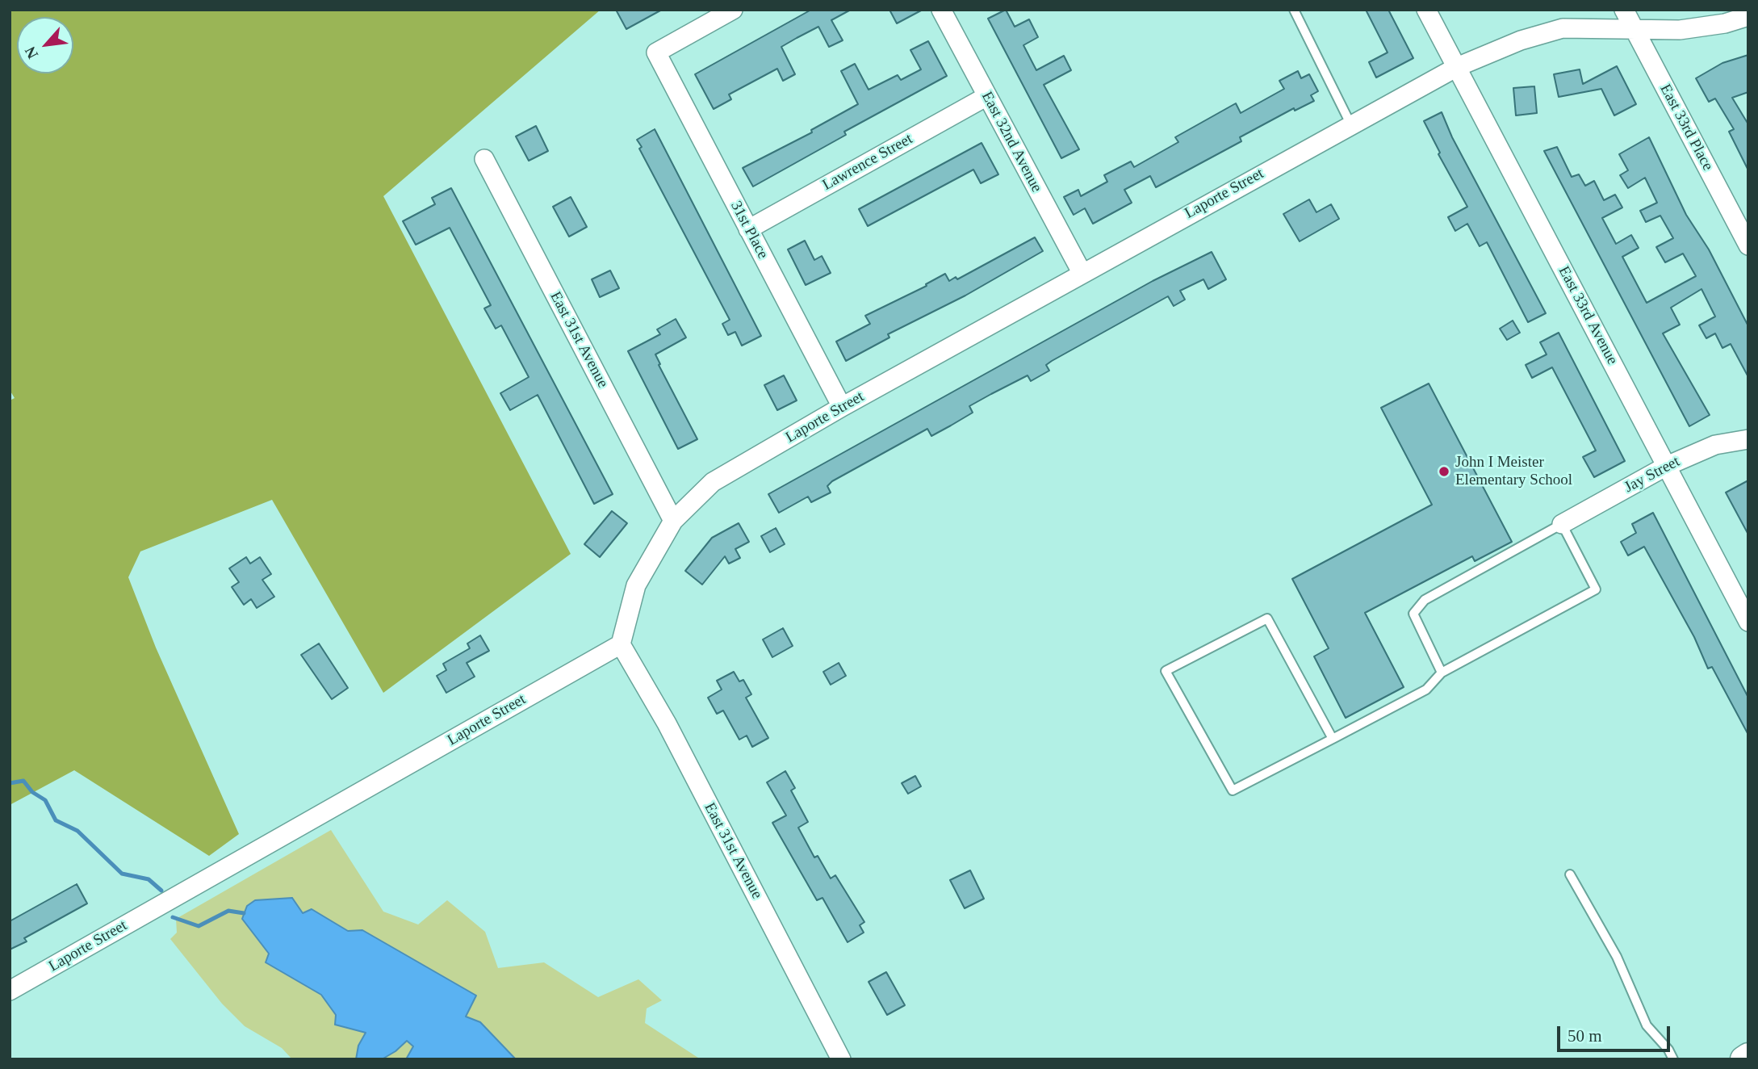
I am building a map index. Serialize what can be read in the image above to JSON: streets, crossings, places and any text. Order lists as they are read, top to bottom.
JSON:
{
  "streets": {
    "street": [
      "East 33rd Place",
      "East 32nd Avenue",
      "Lawrence Street",
      "Laporte Street",
      "31st Place",
      "East 33rd Avenue",
      "East 31st Avenue",
      "Jay Street"
    ]
  },
  "crossings": [
    ["East 33rd Place", "Laporte Street"],
    ["East 32nd Avenue", "Lawrence Street"],
    ["East 32nd Avenue", "Laporte Street"],
    ["Lawrence Street", "31st Place"],
    ["Laporte Street", "31st Place"],
    ["Laporte Street", "East 33rd Avenue"],
    ["Laporte Street", "East 31st Avenue"],
    ["East 33rd Avenue", "Jay Street"]
  ],
  "places": ["John I Meister Elementary School"],
  "scale_bar": "50 m",
  "north": "bottom left"
}
